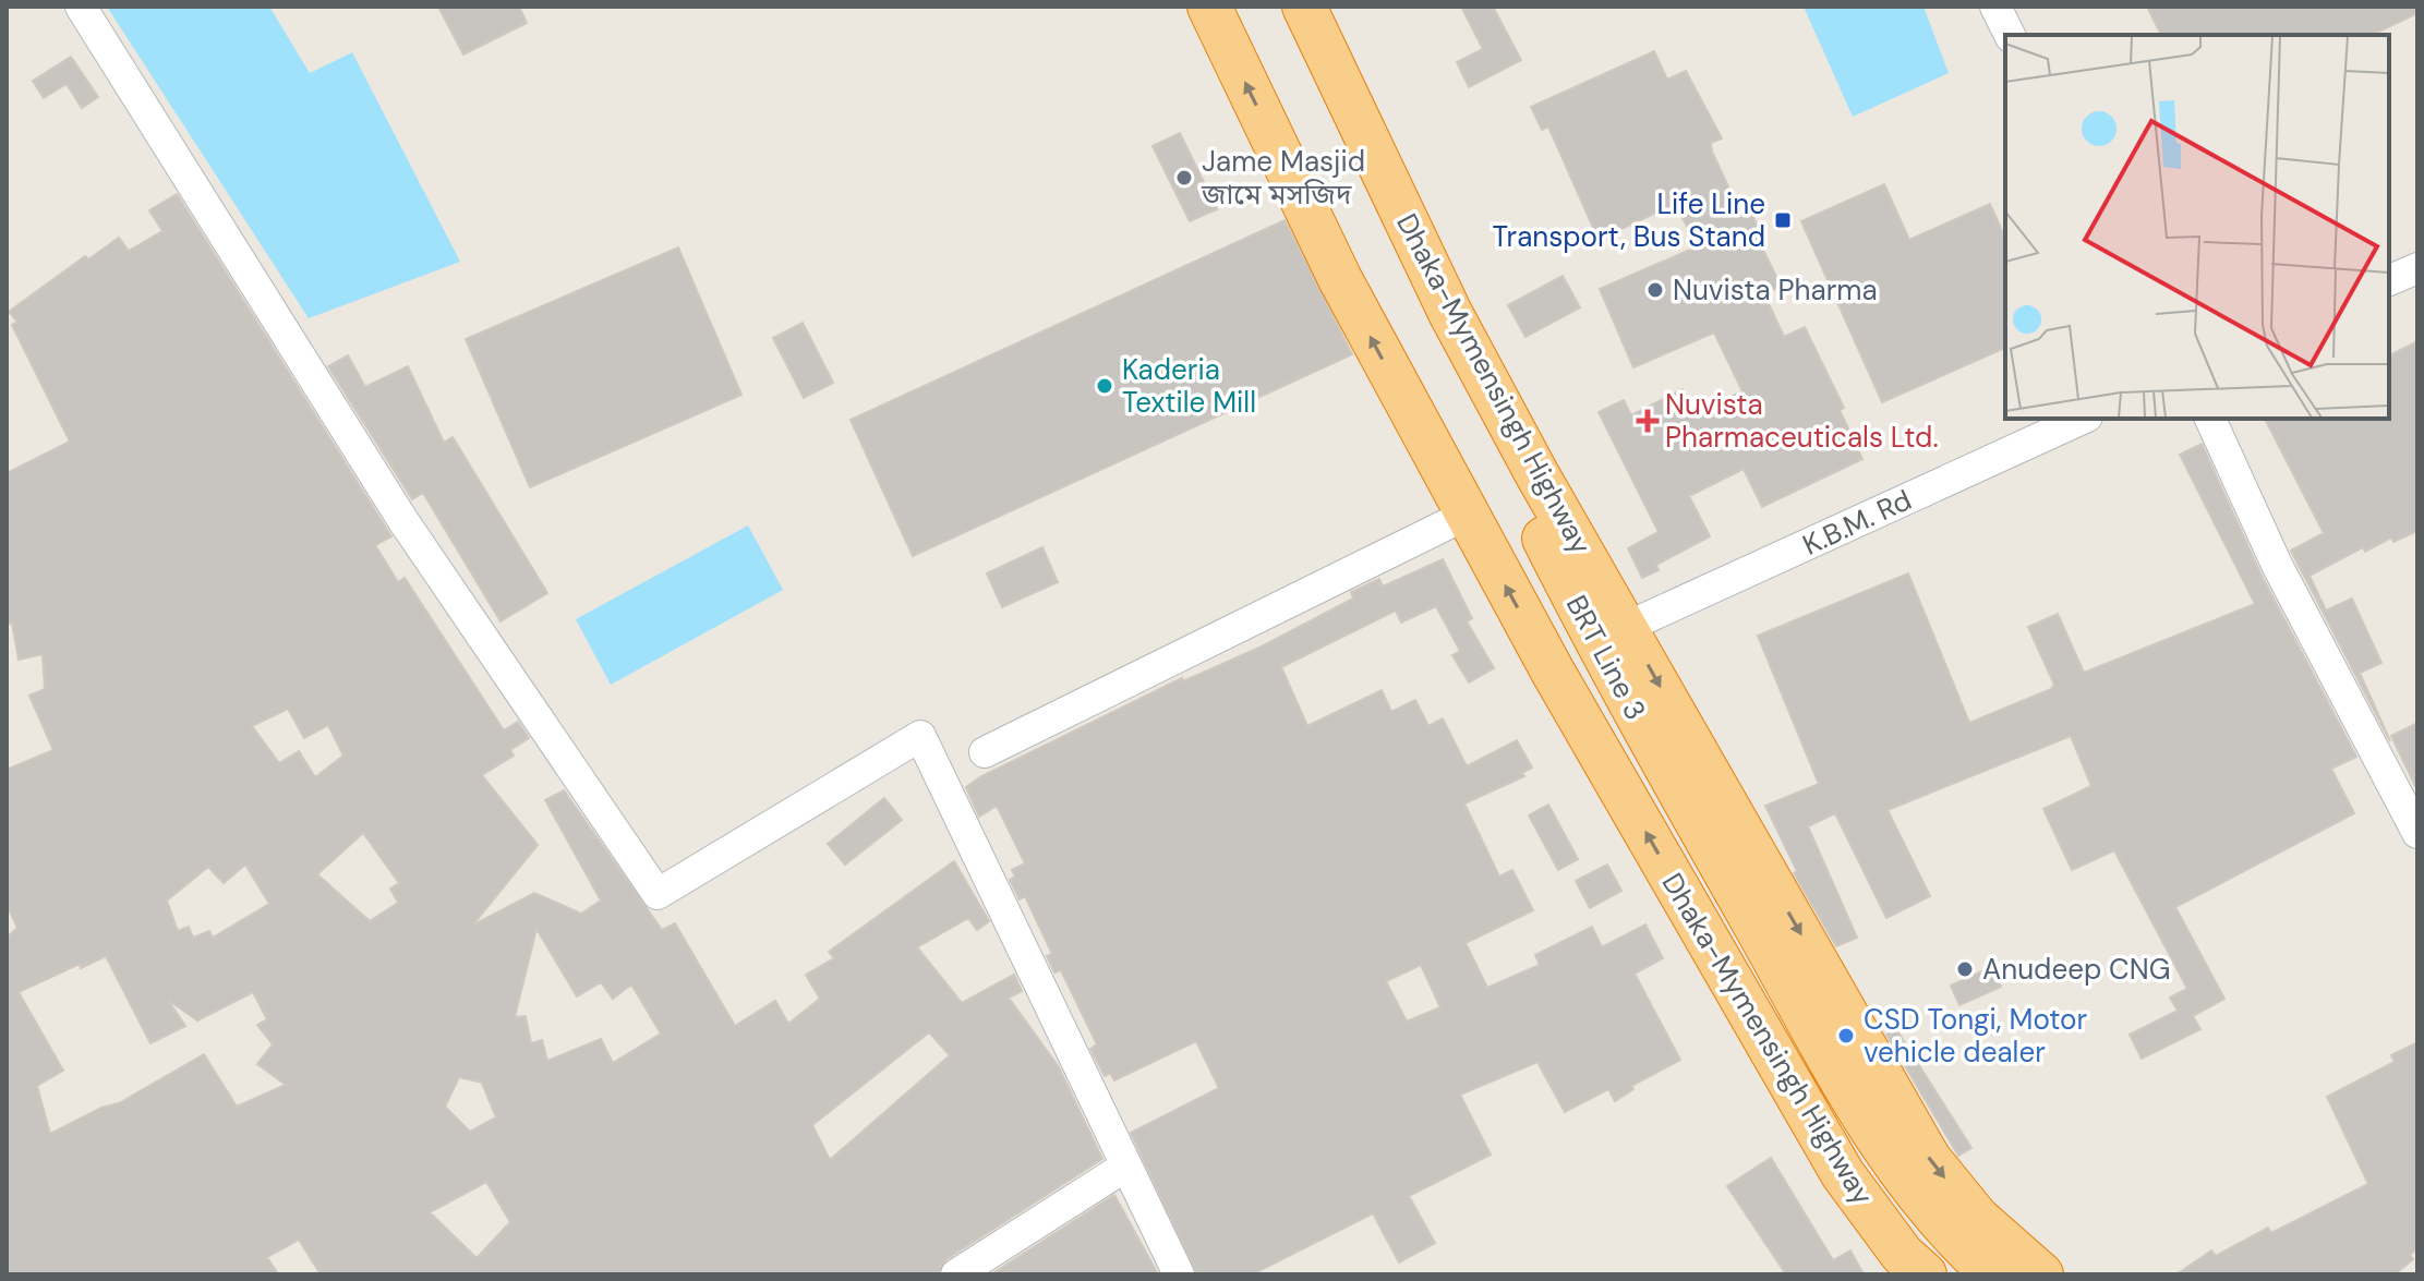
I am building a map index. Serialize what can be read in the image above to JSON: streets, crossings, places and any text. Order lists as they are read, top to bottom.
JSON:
{
  "streets": {
    "highway": ["Dhaka-Mymensingh Highway", "BRT Line 3"],
    "street": ["K.B.M. Rd"]
  },
  "crossings": [
    ["Dhaka-Mymensingh Highway", "K.B.M. Rd"]
  ],
  "places": {
    "other": [
      "Jame Masjid জামে মসজিদ",
      "Nuvista Pharma",
      "Kaderia Textile Mill",
      "Anudeep CNG",
      "CSD Tongi, Motor vehicle dealer"
    ],
    "transit": ["Life Line Transport, Bus Stand"],
    "health": ["Nuvista Pharmaceuticals Ltd."]
  }
}
